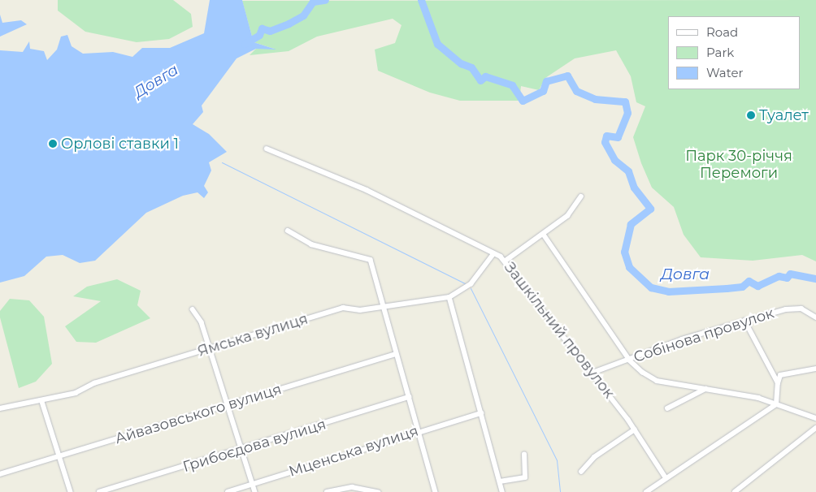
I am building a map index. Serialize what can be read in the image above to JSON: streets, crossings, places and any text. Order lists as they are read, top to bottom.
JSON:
{
  "streets": {
    "street": [
      "Зашкільний провулок",
      "Ямська вулиця",
      "Собінова провулок",
      "Айвазовського вулиця",
      "Грибоєдова вулиця",
      "Мценська вулиця"
    ]
  },
  "crossings": [
    ["Зашкільний провулок", "Ямська вулиця"],
    ["Зашкільний провулок", "Собінова провулок"]
  ],
  "water": ["Довга"],
  "parks": ["Парк 30-річчя Перемоги"],
  "places": ["Туалет", "Орлові ставки 1"],
  "legend": ["Road", "Park", "Water"]
}
